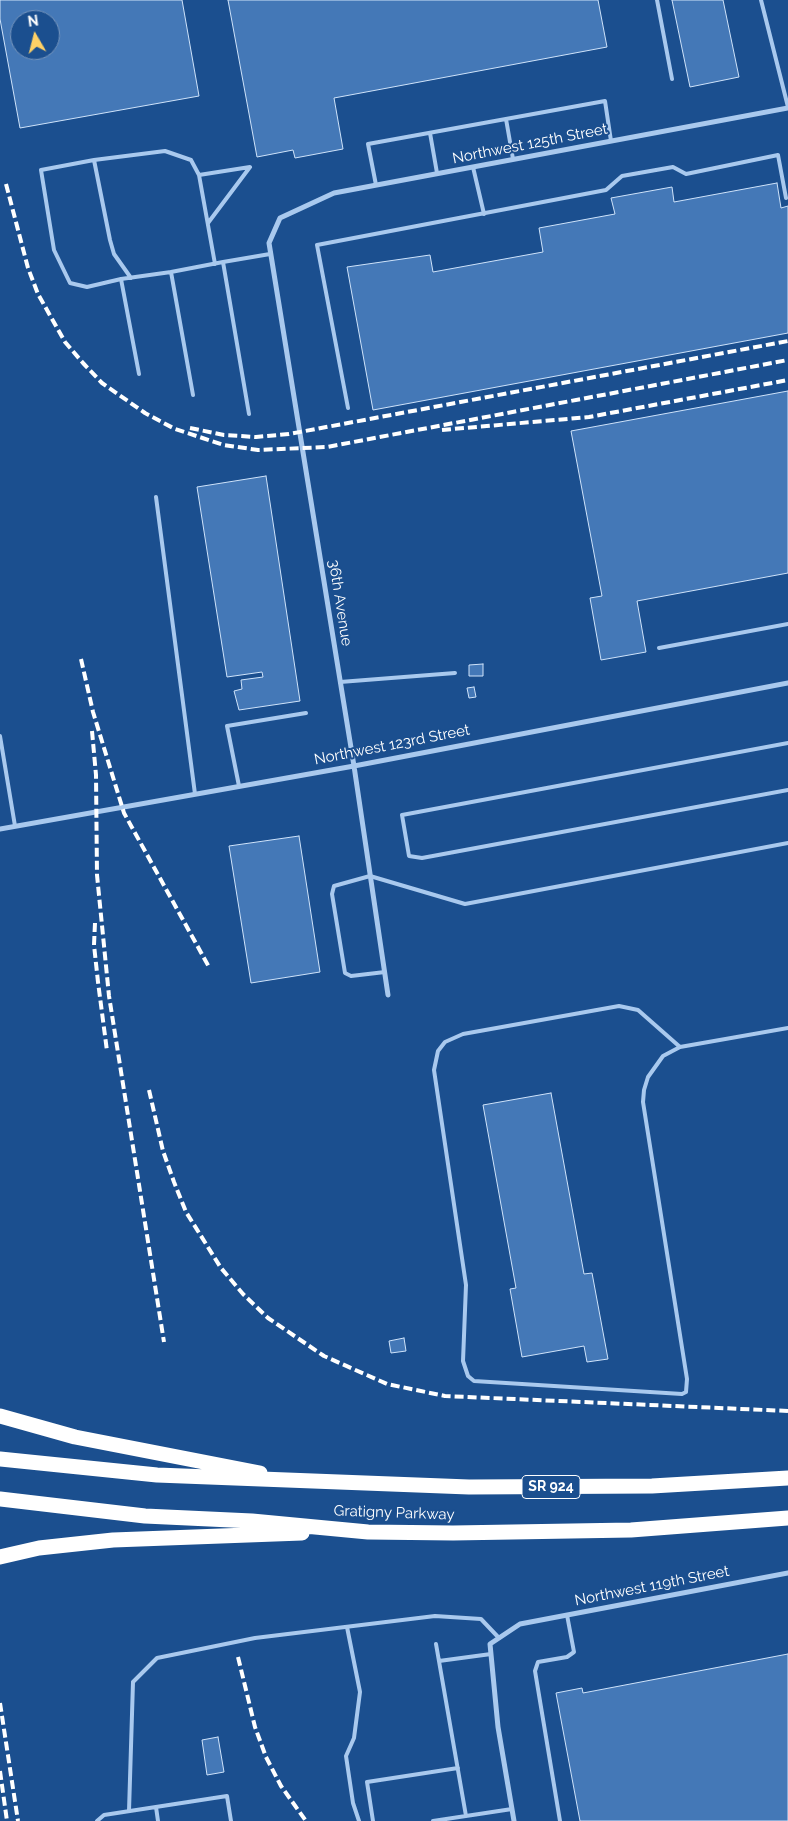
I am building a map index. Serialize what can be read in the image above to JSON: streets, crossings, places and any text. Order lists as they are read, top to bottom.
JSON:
{
  "streets": {
    "highway": ["SR 924", "Gratigny Parkway"],
    "street": [
      "Northwest 125th Street",
      "36th Avenue",
      "Northwest 123rd Street",
      "Northwest 119th Street"
    ]
  },
  "crossings": [
    ["Northwest 125th Street", "36th Avenue"],
    ["36th Avenue", "Northwest 123rd Street"]
  ],
  "north": "top"
}
